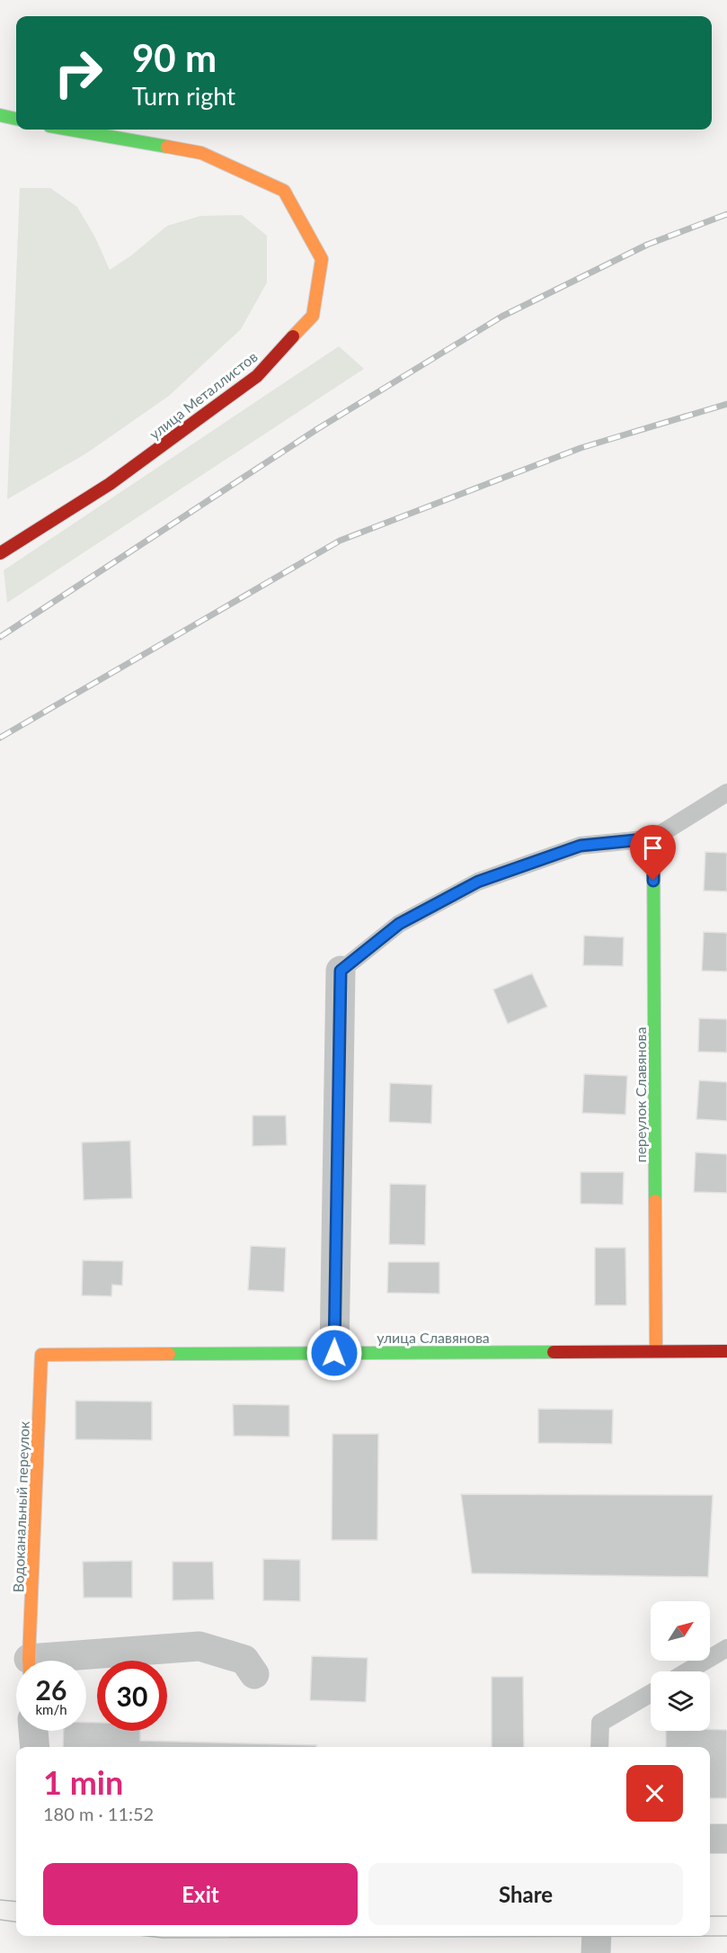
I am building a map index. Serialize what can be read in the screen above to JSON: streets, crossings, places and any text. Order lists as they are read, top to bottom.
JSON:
{
  "streets": {
    "street": [
      "улица Металлистов",
      "переулок Славянова",
      "улица Славянова",
      "Водоканальный переулок"
    ]
  },
  "crossings": [
    ["переулок Славянова", "улица Славянова"],
    ["улица Славянова", "Водоканальный переулок"]
  ],
  "north": "top right",
  "page": {
    "turn": ["90 m", "Turn right"],
    "speed": "26 km/h",
    "limit": "30",
    "heading": ["1 min", "180 m · 11:52"],
    "buttons": ["Exit", "Share"]
  }
}
